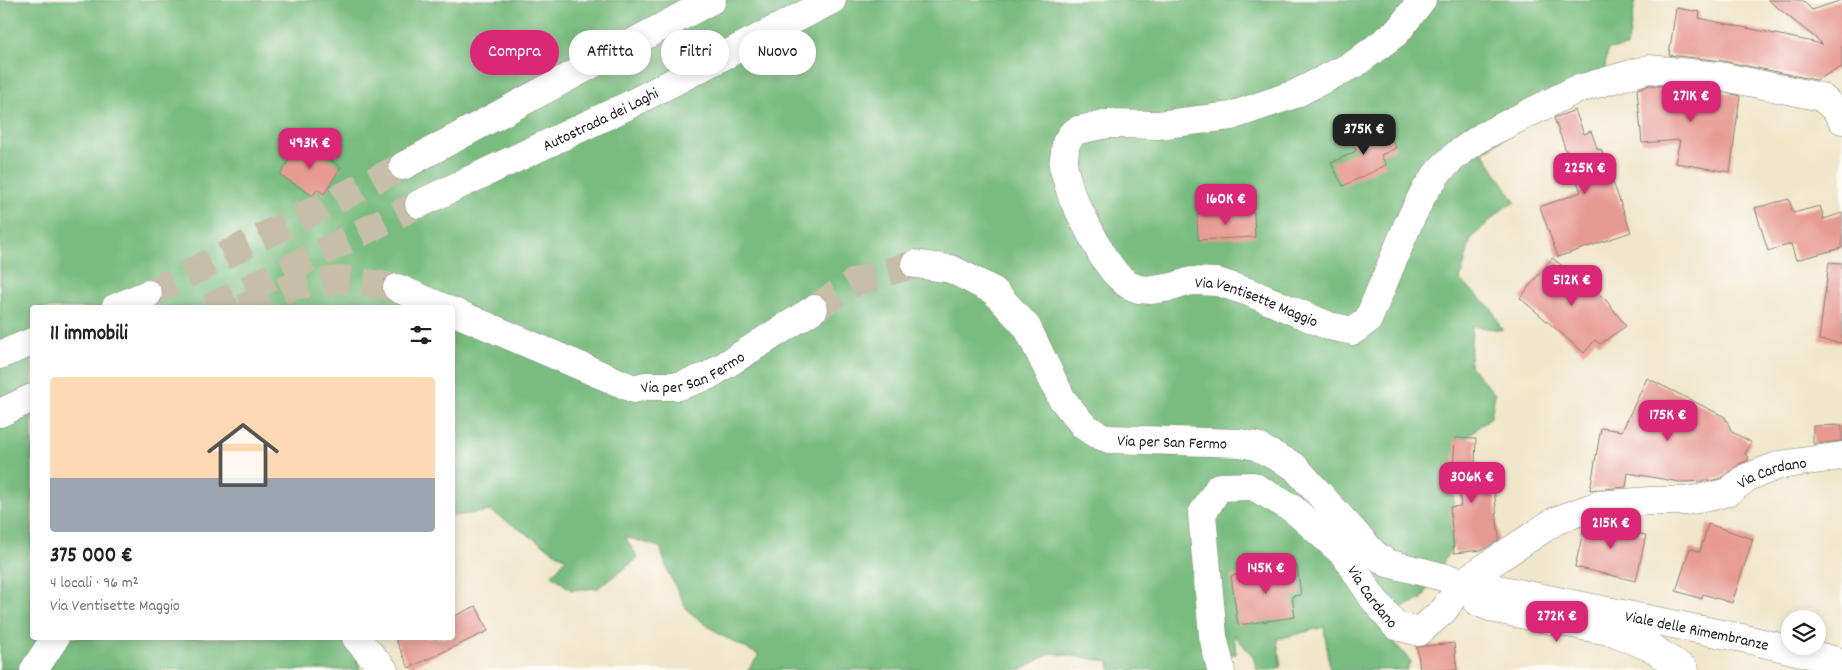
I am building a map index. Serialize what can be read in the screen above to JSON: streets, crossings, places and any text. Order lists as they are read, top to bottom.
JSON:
{
  "streets": {
    "main road": [
      "Autostrada dei Laghi",
      "Via Ventisette Maggio",
      "Via per San Fermo",
      "Via Cardano",
      "Viale delle Rimembranze"
    ]
  },
  "crossings": [
    ["Via per San Fermo", "Via Cardano"],
    ["Via per San Fermo", "Viale delle Rimembranze"],
    ["Via Cardano", "Viale delle Rimembranze"]
  ],
  "page": {
    "chip": [
      "Compra",
      "Affitta",
      "Filtri",
      "Nuovo"
    ],
    "price": [
      "271K €",
      "375K €",
      "493K €",
      "225K €",
      "160K €",
      "512K €",
      "175K €",
      "306K €",
      "215K €",
      "145K €",
      "272K €"
    ],
    "heading": "11 immobili",
    "list": [
      {
        "name": "375 000 €",
        "note": "4 locali · 96 m² · Via Ventisette Maggio"
      }
    ]
  }
}
